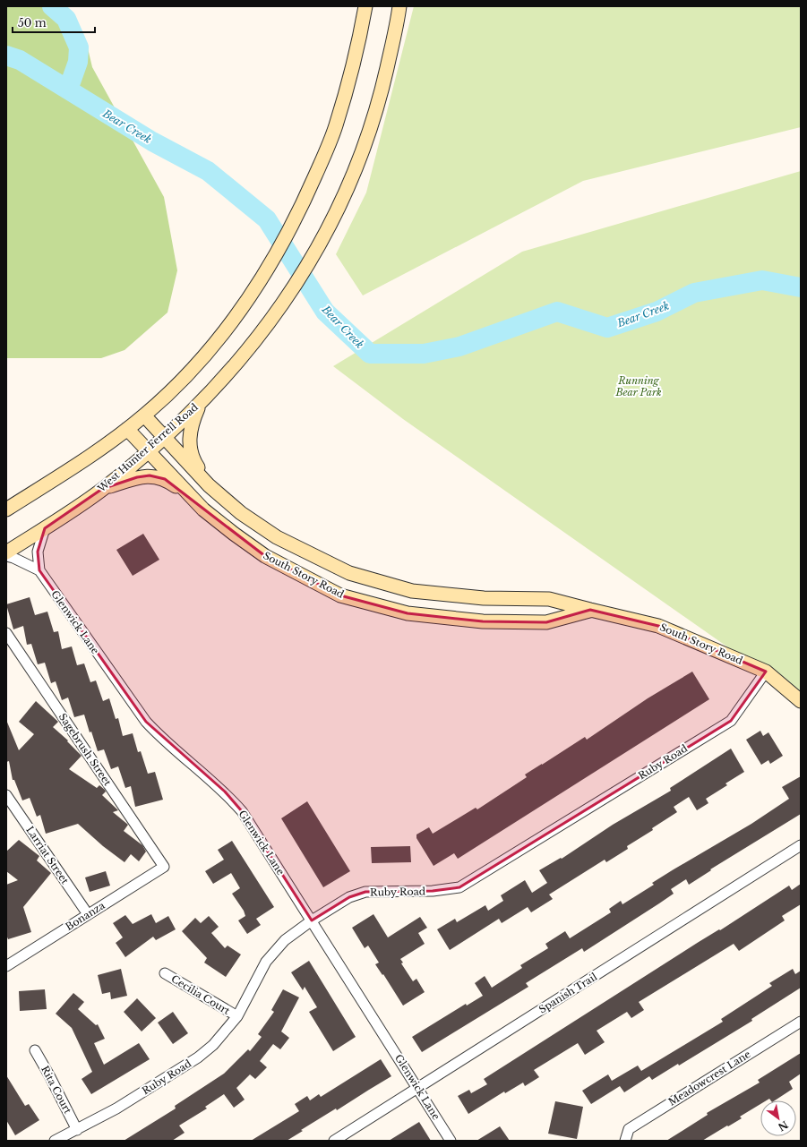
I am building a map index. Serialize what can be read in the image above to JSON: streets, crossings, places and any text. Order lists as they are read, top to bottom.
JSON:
{
  "streets": {
    "main road": ["West Hunter Ferrell Road", "South Story Road"],
    "street": [
      "Glenwick Lane",
      "Sagebrush Street",
      "Ruby Road",
      "Larriat Street",
      "Bonanza",
      "Spanish Trail",
      "Cecilia Court",
      "Meadowcrest Lane",
      "Rita Court"
    ]
  },
  "crossings": [
    ["West Hunter Ferrell Road", "South Story Road"],
    ["West Hunter Ferrell Road", "Glenwick Lane"],
    ["South Story Road", "Ruby Road"],
    ["Glenwick Lane", "Ruby Road"],
    ["Glenwick Lane", "Spanish Trail"],
    ["Sagebrush Street", "Bonanza"],
    ["Ruby Road", "Cecilia Court"],
    ["Ruby Road", "Rita Court"],
    ["Larriat Street", "Bonanza"]
  ],
  "water": ["Bear Creek"],
  "parks": ["Running Bear Park"],
  "scale_bar": "50 m",
  "north": "bottom right"
}
